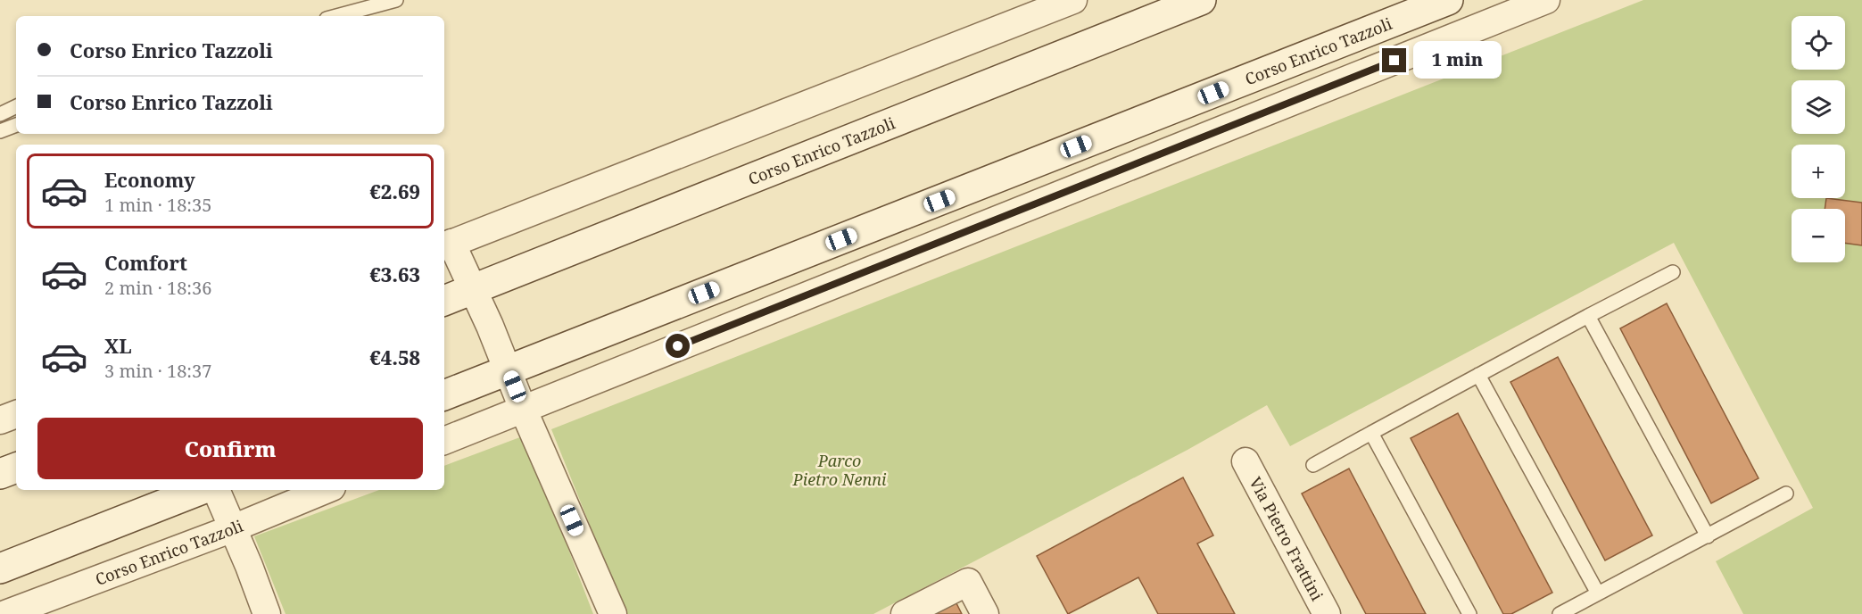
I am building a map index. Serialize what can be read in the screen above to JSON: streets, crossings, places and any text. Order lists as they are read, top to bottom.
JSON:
{
  "streets": {
    "street": ["Corso Enrico Tazzoli", "Via Pietro Frattini"]
  },
  "parks": ["Parco Pietro Nenni"],
  "page": {
    "map_buttons": ["+", "−"],
    "banner": ["Corso Enrico Tazzoli", "Corso Enrico Tazzoli"],
    "bubble": "1 min",
    "list": [
      {
        "name": "Economy",
        "note": "1 min · 18:35",
        "value": "€2.69"
      },
      {
        "name": "Comfort",
        "note": "2 min · 18:36",
        "value": "€3.63"
      },
      {
        "name": "XL",
        "note": "3 min · 18:37",
        "value": "€4.58"
      }
    ],
    "buttons": "Confirm"
  }
}
